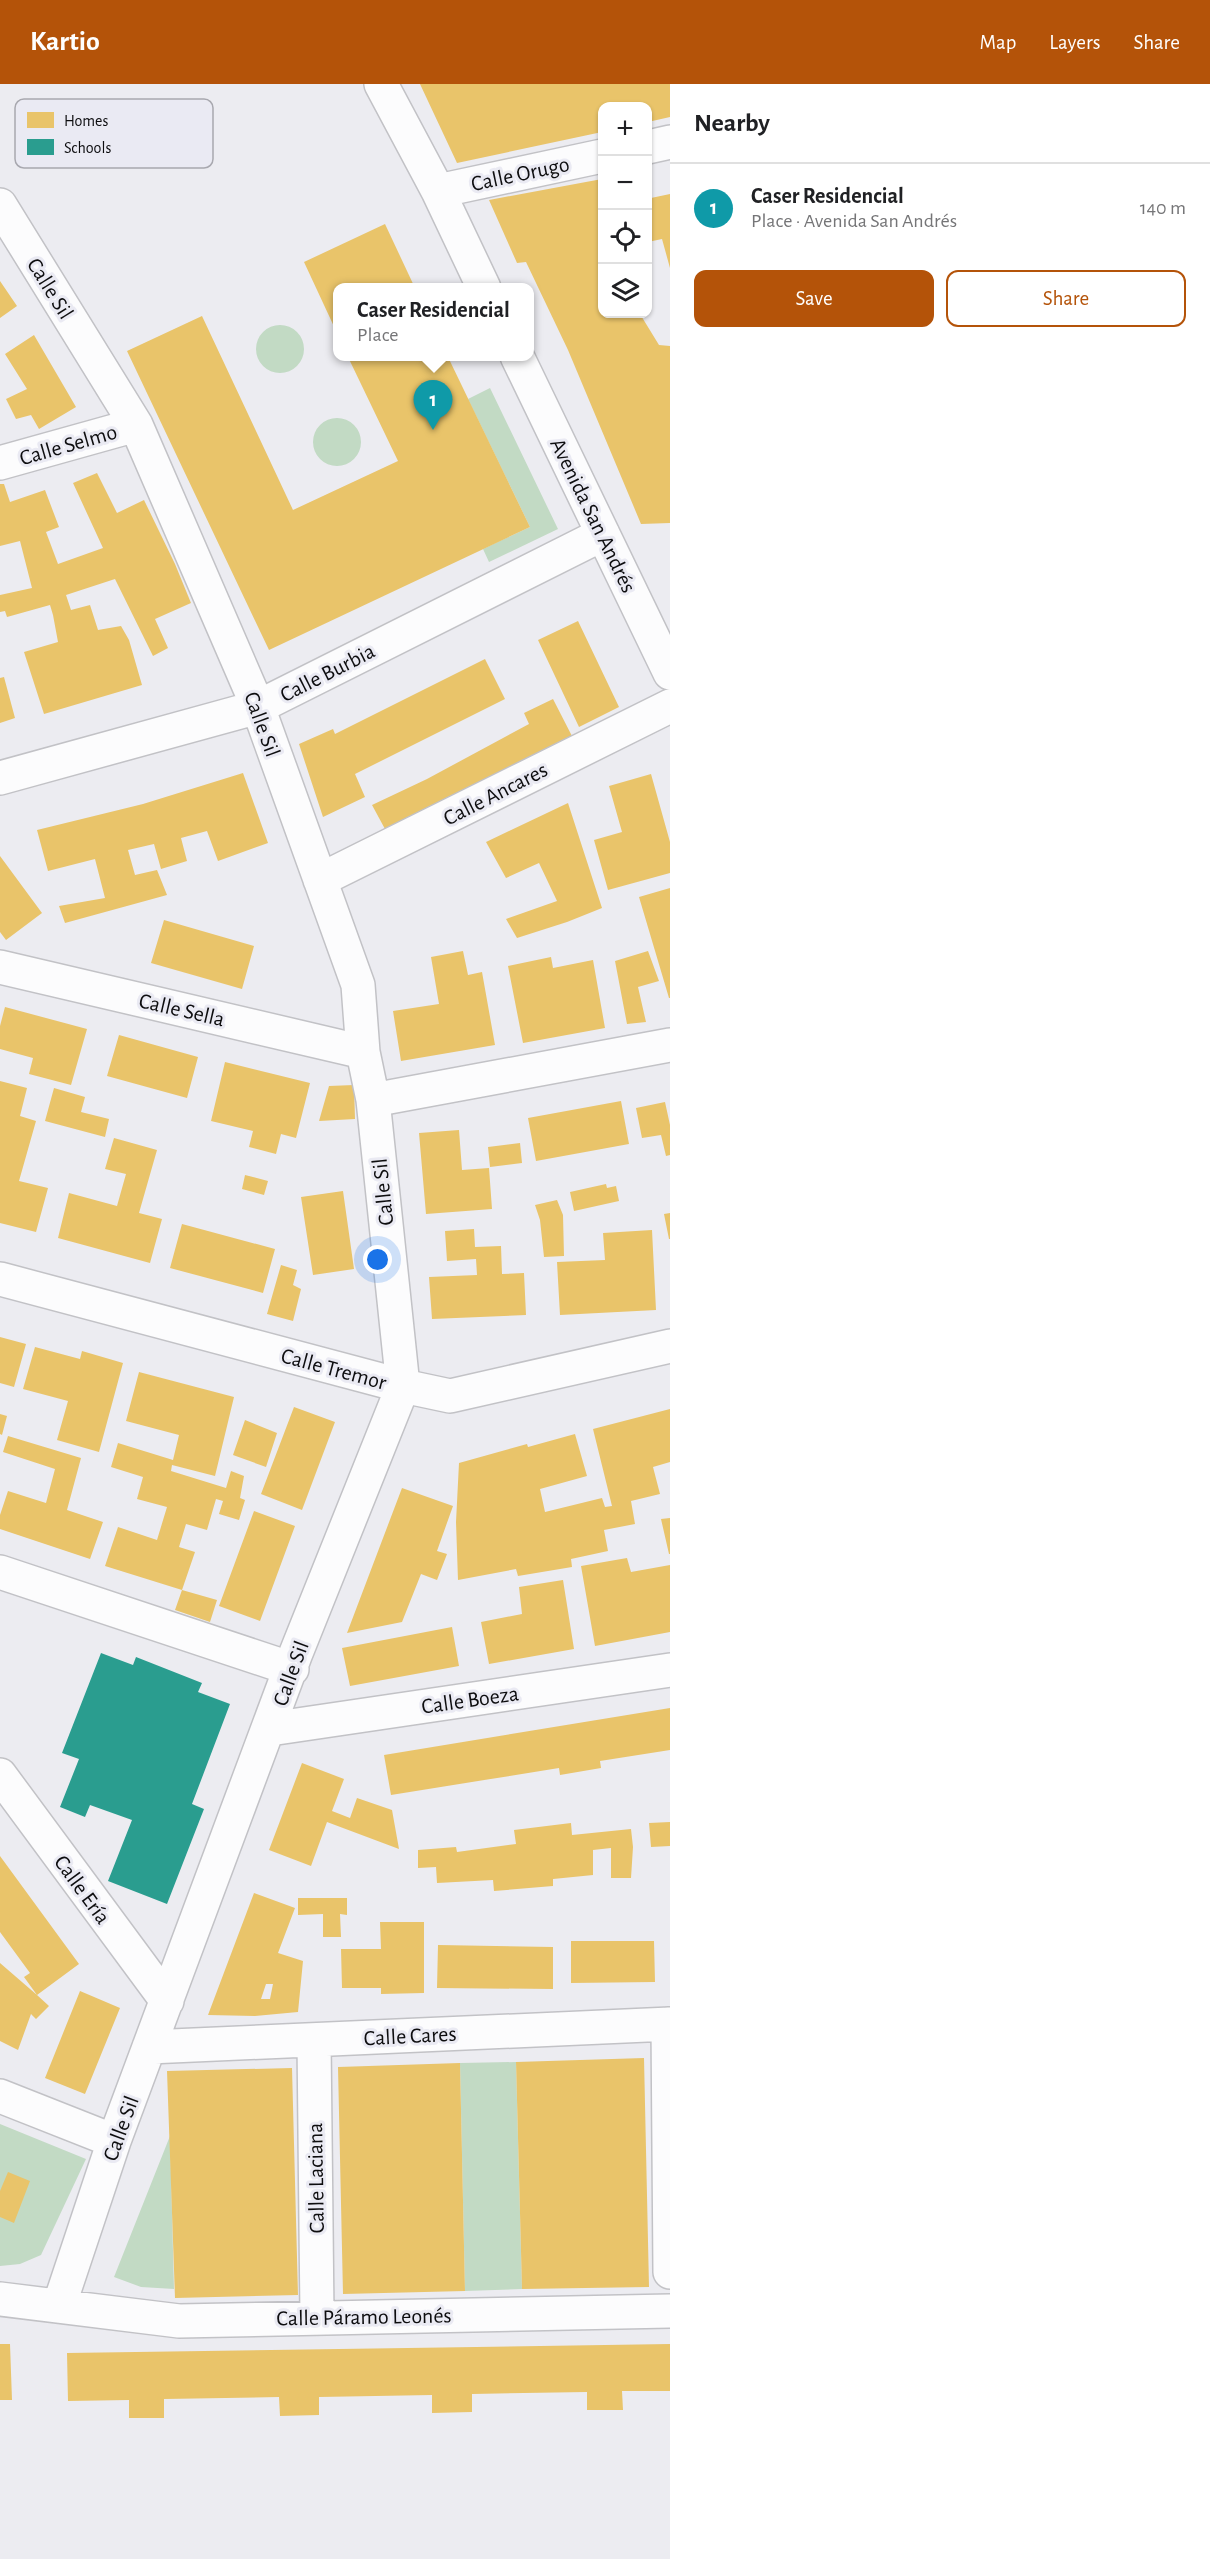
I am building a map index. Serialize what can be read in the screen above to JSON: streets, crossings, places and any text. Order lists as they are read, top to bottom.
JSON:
{
  "streets": {
    "street": [
      "Calle Orugo",
      "Calle Sil",
      "Calle Selmo",
      "Avenida San Andrés",
      "Calle Burbia",
      "Calle Ancares",
      "Calle Sella",
      "Calle Tremor",
      "Calle Boeza",
      "Calle Ería",
      "Calle Cares",
      "Calle Laciana",
      "Calle Páramo Leonés"
    ]
  },
  "crossings": [
    ["Calle Sil", "Calle Selmo"],
    ["Calle Sil", "Calle Burbia"],
    ["Calle Sil", "Calle Ancares"],
    ["Calle Sil", "Calle Sella"],
    ["Calle Sil", "Calle Tremor"],
    ["Calle Sil", "Calle Boeza"],
    ["Calle Sil", "Calle Ería"],
    ["Calle Sil", "Calle Cares"],
    ["Calle Sil", "Calle Páramo Leonés"],
    ["Avenida San Andrés", "Calle Burbia"],
    ["Calle Cares", "Calle Laciana"],
    ["Calle Laciana", "Calle Páramo Leonés"]
  ],
  "legend": ["Homes", "Schools"],
  "page": {
    "header": "Kartio",
    "nav": ["Map", "Layers", "Share"],
    "heading": "Nearby",
    "map_buttons": ["+", "−"],
    "list": [
      {
        "mark": "1",
        "name": "Caser Residencial",
        "note": "Place · Avenida San Andrés",
        "value": "140 m"
      }
    ],
    "buttons": ["Save", "Share"],
    "popup": ["Caser Residencial", "Place"],
    "pins": "1"
  }
}
